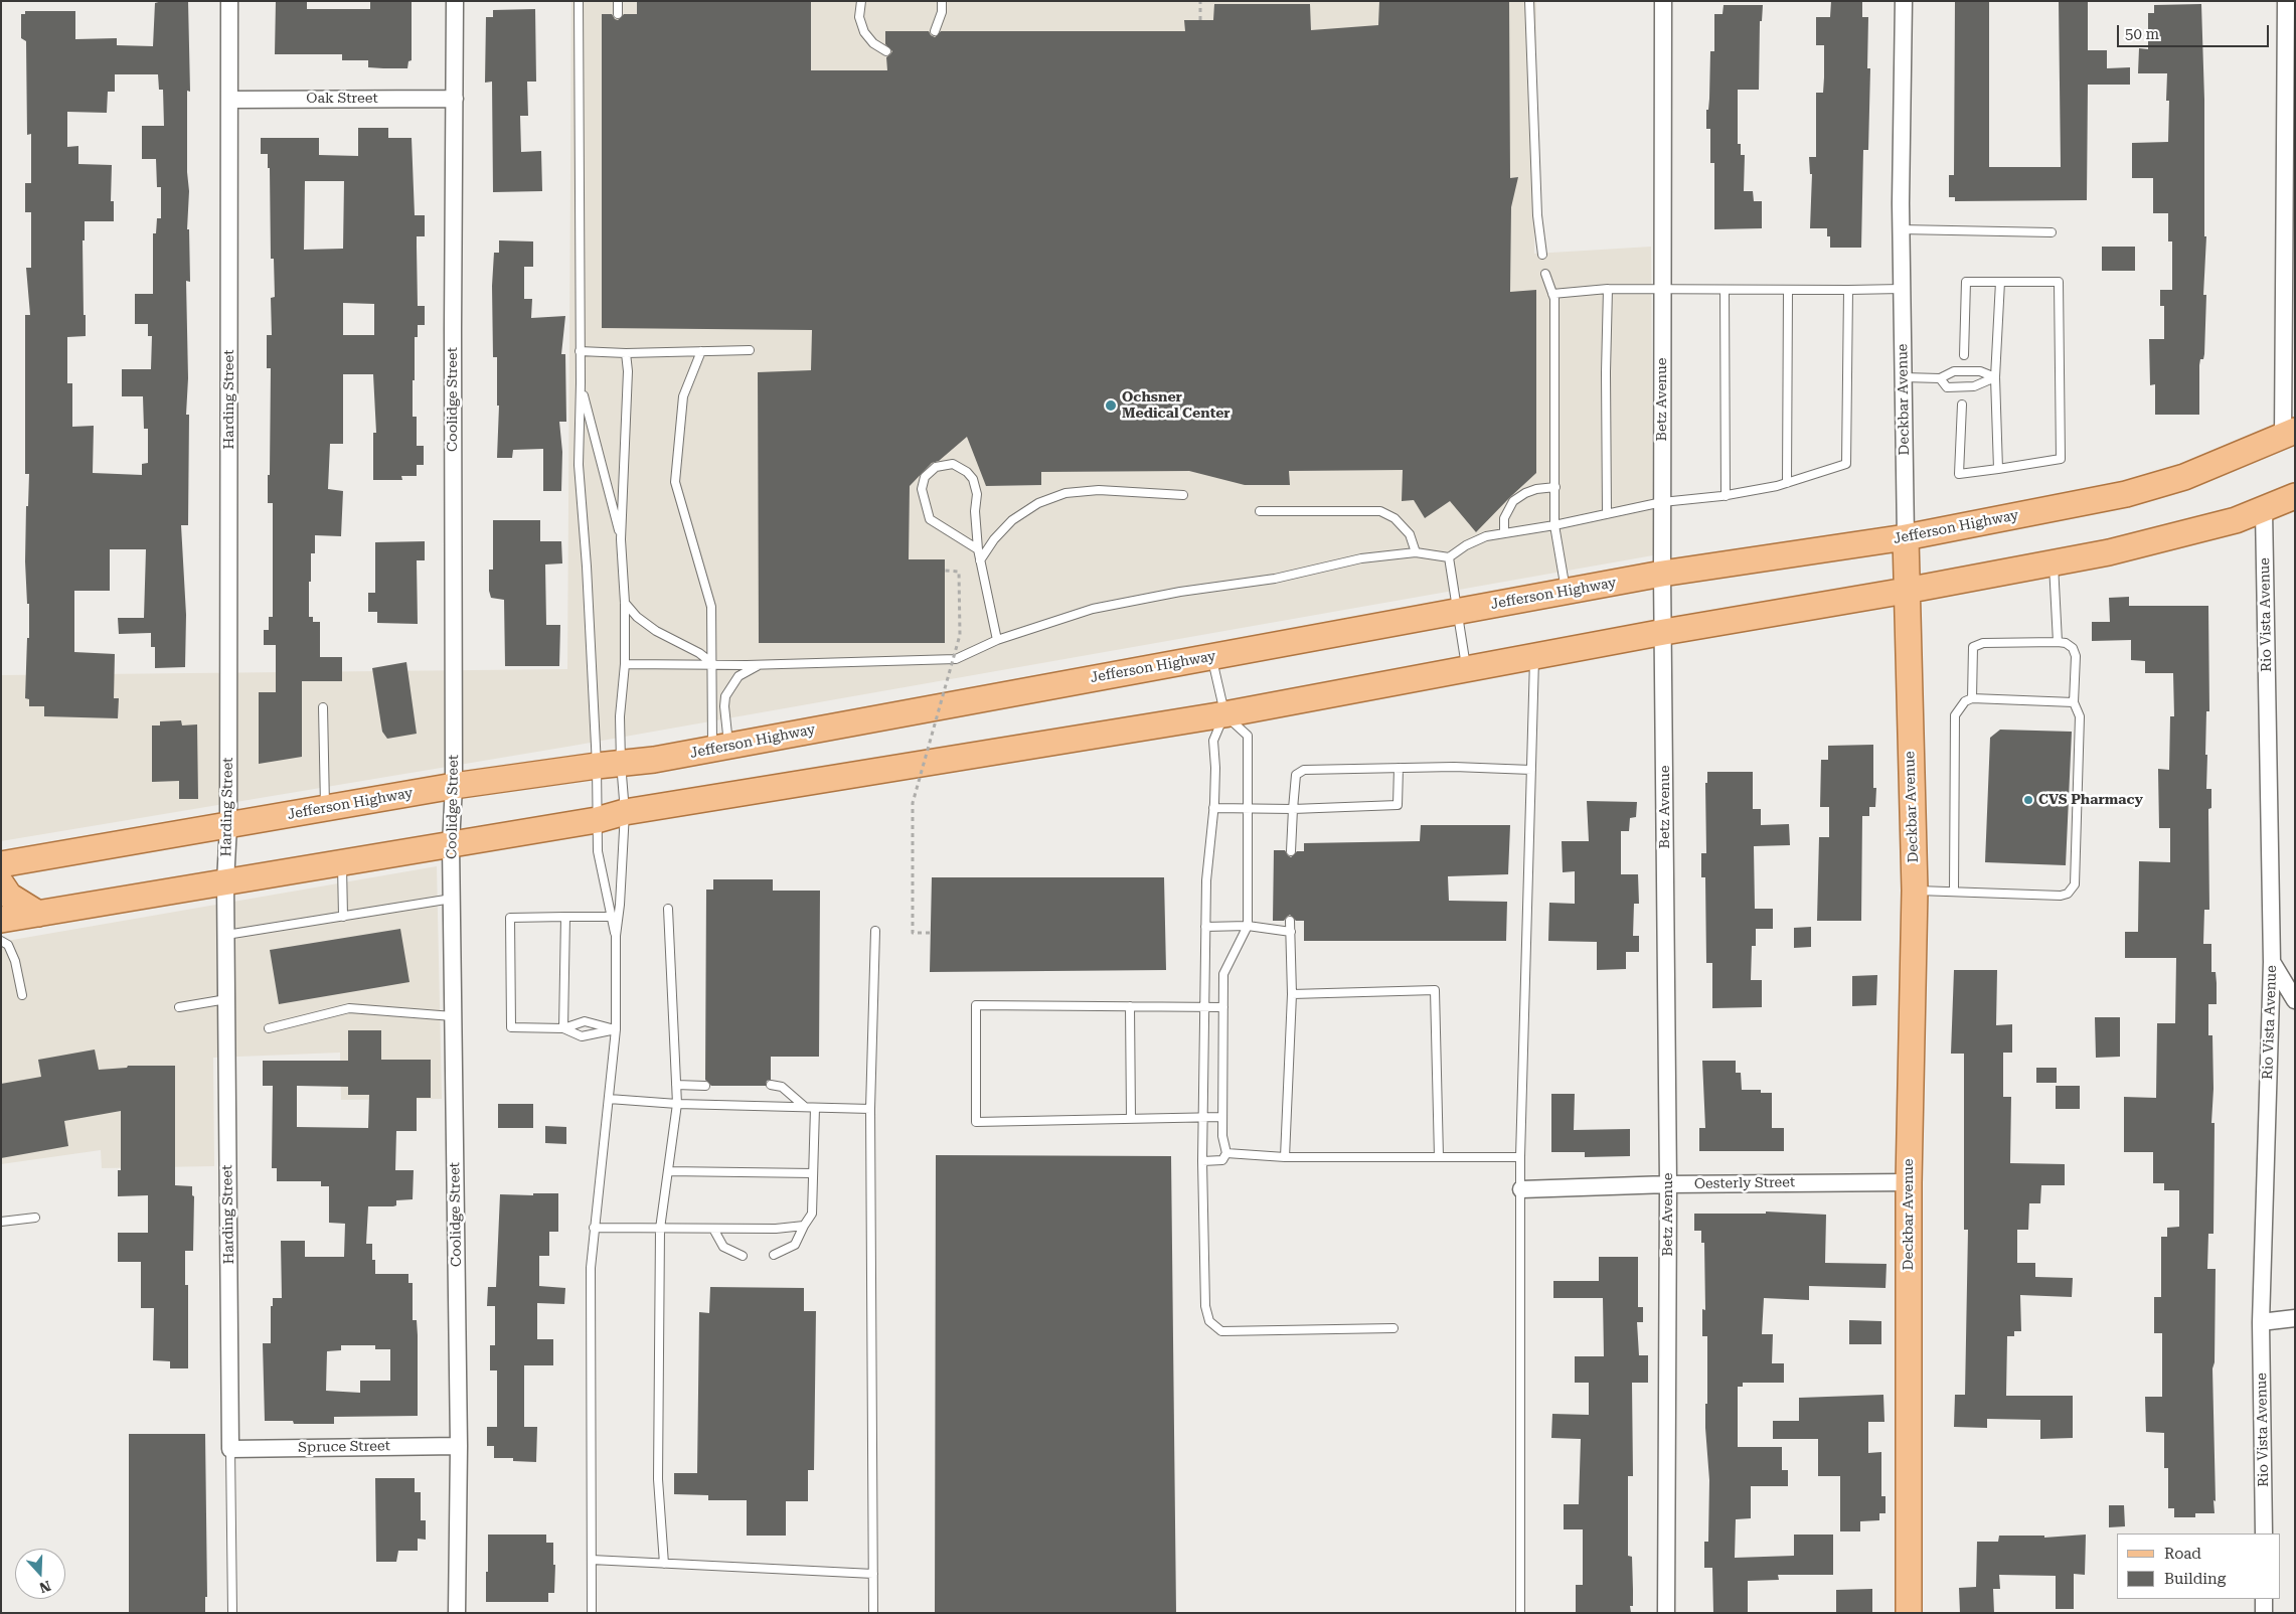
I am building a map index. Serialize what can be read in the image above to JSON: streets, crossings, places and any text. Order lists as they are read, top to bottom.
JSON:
{
  "streets": {
    "main road": ["Deckbar Avenue", "Jefferson Highway"],
    "street": [
      "Oak Street",
      "Harding Street",
      "Coolidge Street",
      "Betz Avenue",
      "Rio Vista Avenue",
      "Oesterly Street",
      "Spruce Street"
    ]
  },
  "crossings": [
    ["Oak Street", "Harding Street"],
    ["Oak Street", "Coolidge Street"],
    ["Harding Street", "Jefferson Highway"],
    ["Harding Street", "Spruce Street"],
    ["Coolidge Street", "Jefferson Highway"],
    ["Coolidge Street", "Spruce Street"],
    ["Betz Avenue", "Jefferson Highway"],
    ["Betz Avenue", "Oesterly Street"],
    ["Deckbar Avenue", "Jefferson Highway"],
    ["Deckbar Avenue", "Oesterly Street"]
  ],
  "places": ["Ochsner Medical Center", "CVS Pharmacy"],
  "legend": ["Road", "Building"],
  "scale_bar": "50 m",
  "north": "bottom"
}
